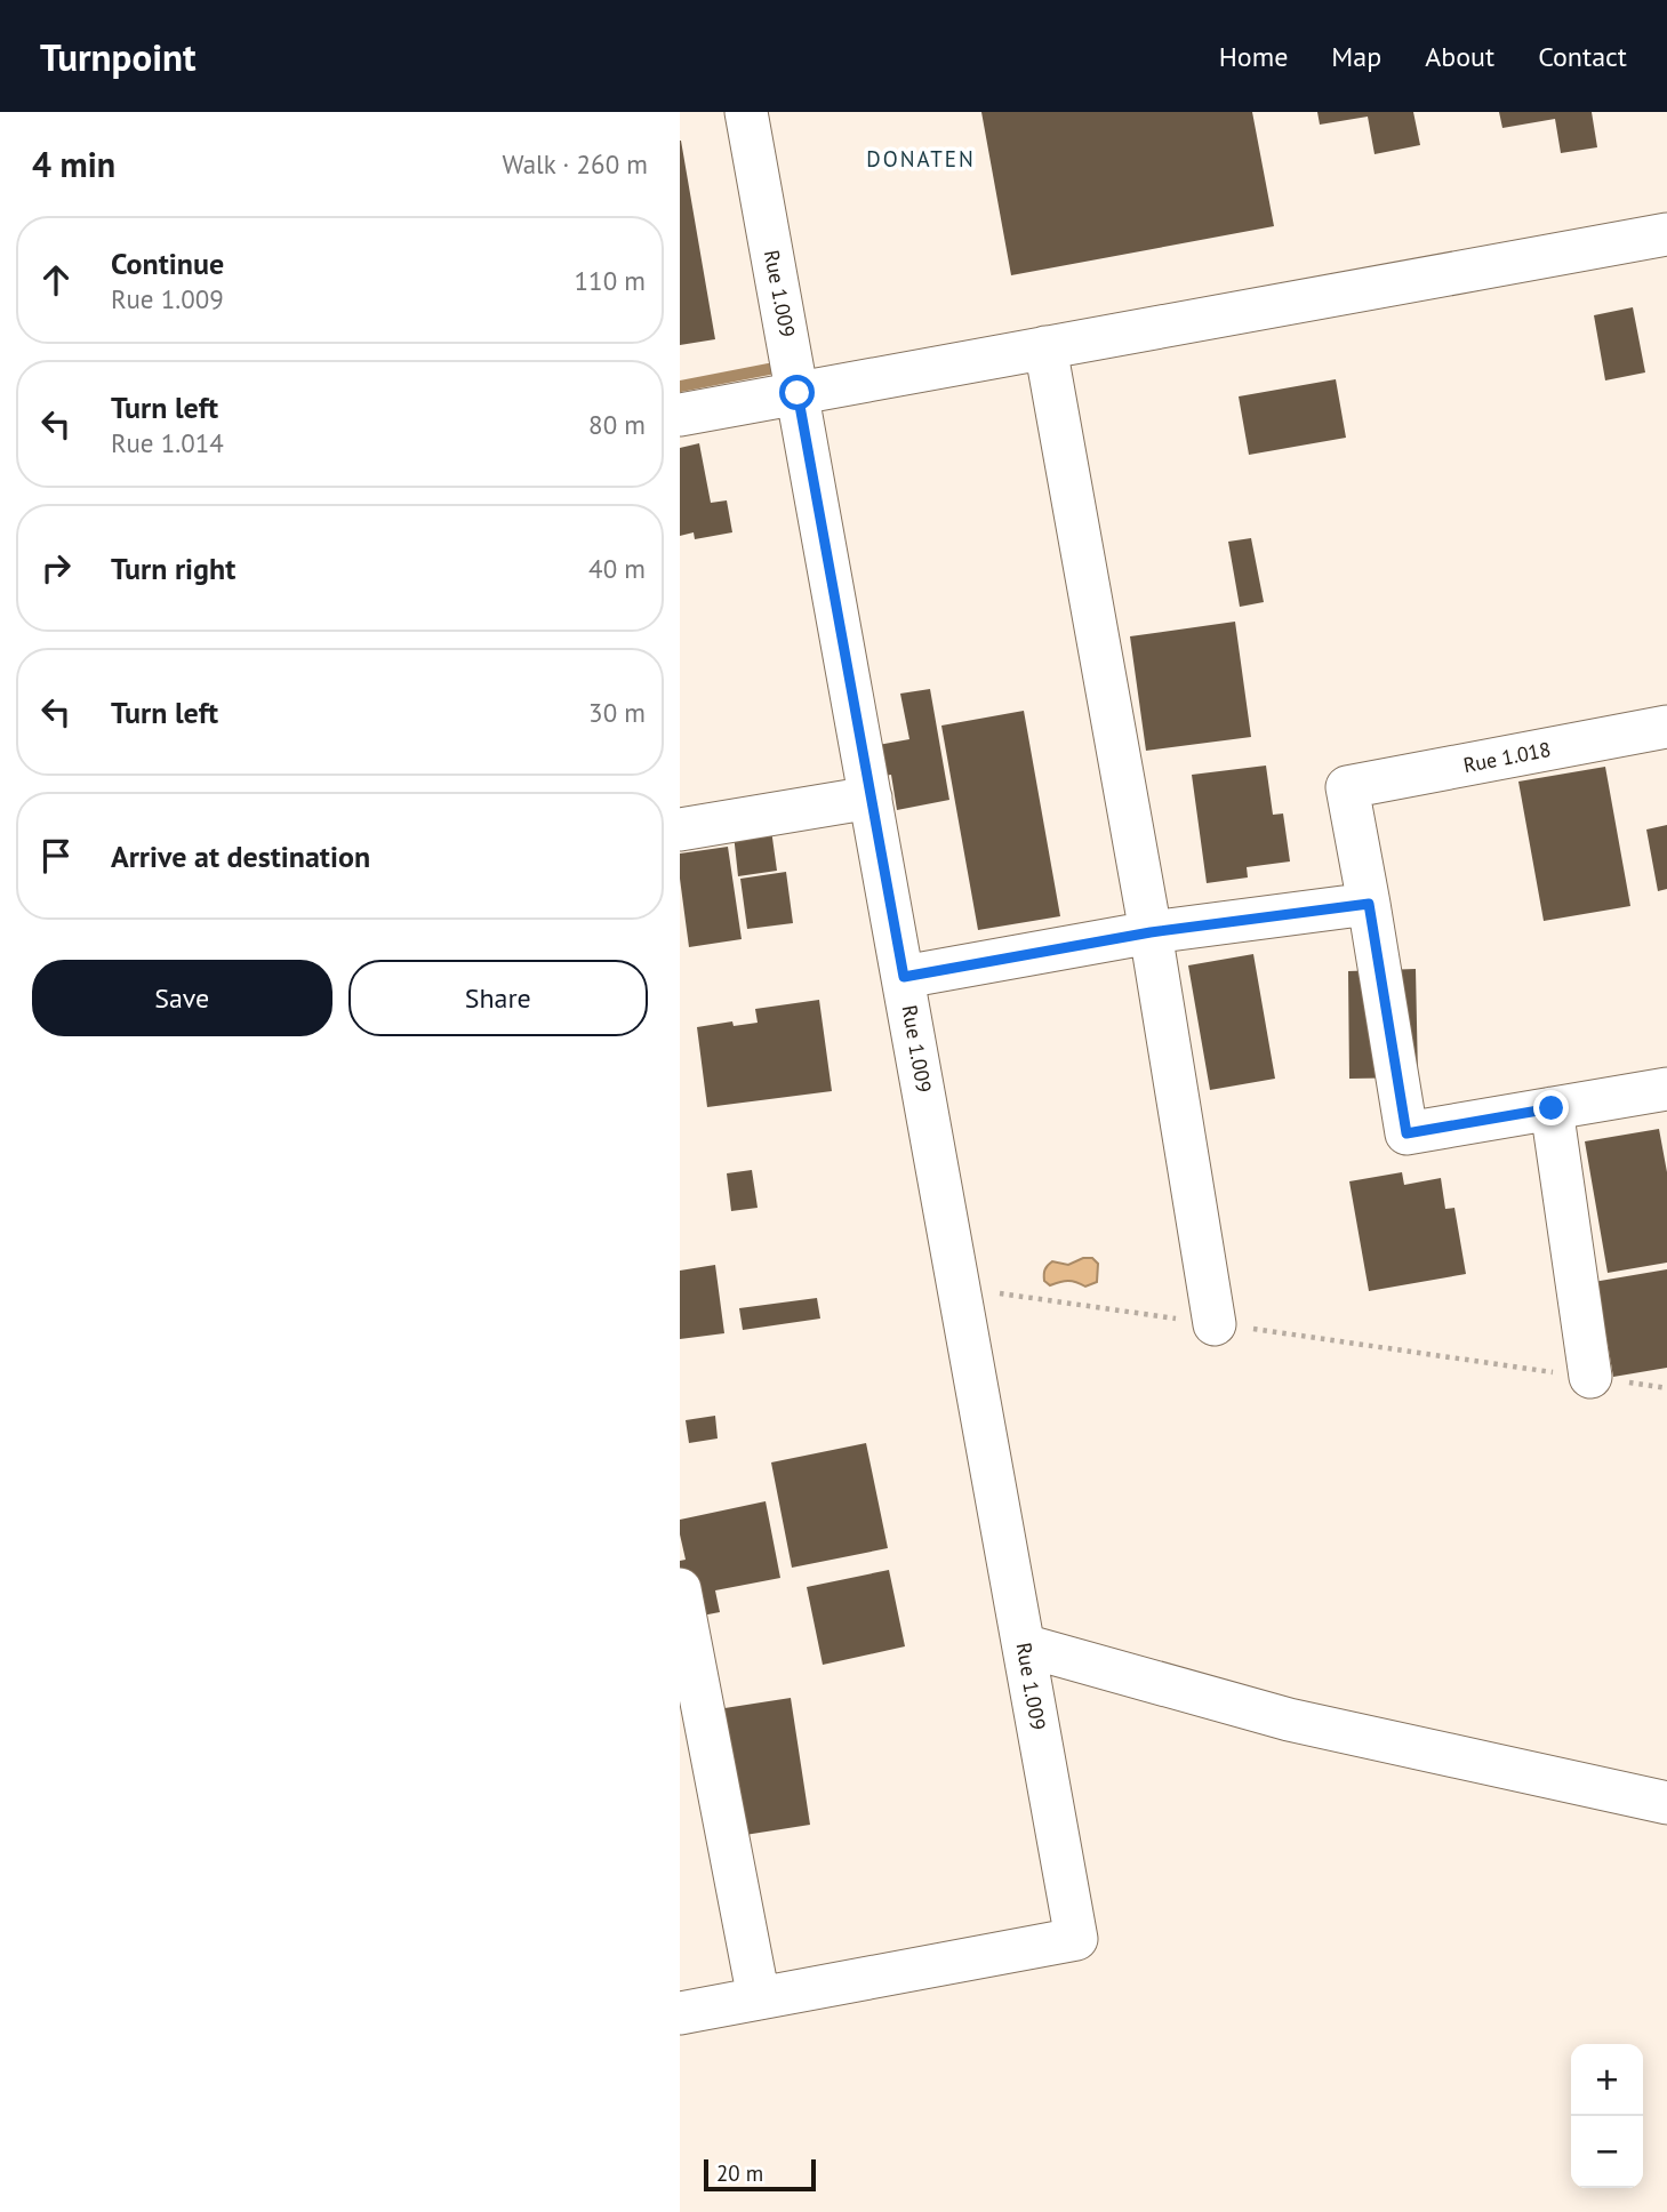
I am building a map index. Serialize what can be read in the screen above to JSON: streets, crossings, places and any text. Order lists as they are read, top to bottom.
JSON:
{
  "streets": {
    "street": ["Rue 1.009", "Rue 1.018"]
  },
  "districts": ["DONATEN"],
  "scale_bar": "20 m",
  "page": {
    "header": "Turnpoint",
    "nav": [
      "Home",
      "Map",
      "About",
      "Contact"
    ],
    "heading": ["4 min", "Walk · 260 m"],
    "list": [
      ["Continue", "Rue 1.009", "110 m"],
      ["Turn left", "Rue 1.014", "80 m"],
      ["Turn right", "40 m"],
      ["Turn left", "30 m"],
      "Arrive at destination"
    ],
    "buttons": ["Save", "Share"],
    "map_buttons": ["+", "−"],
    "scale": "20 m"
  }
}
